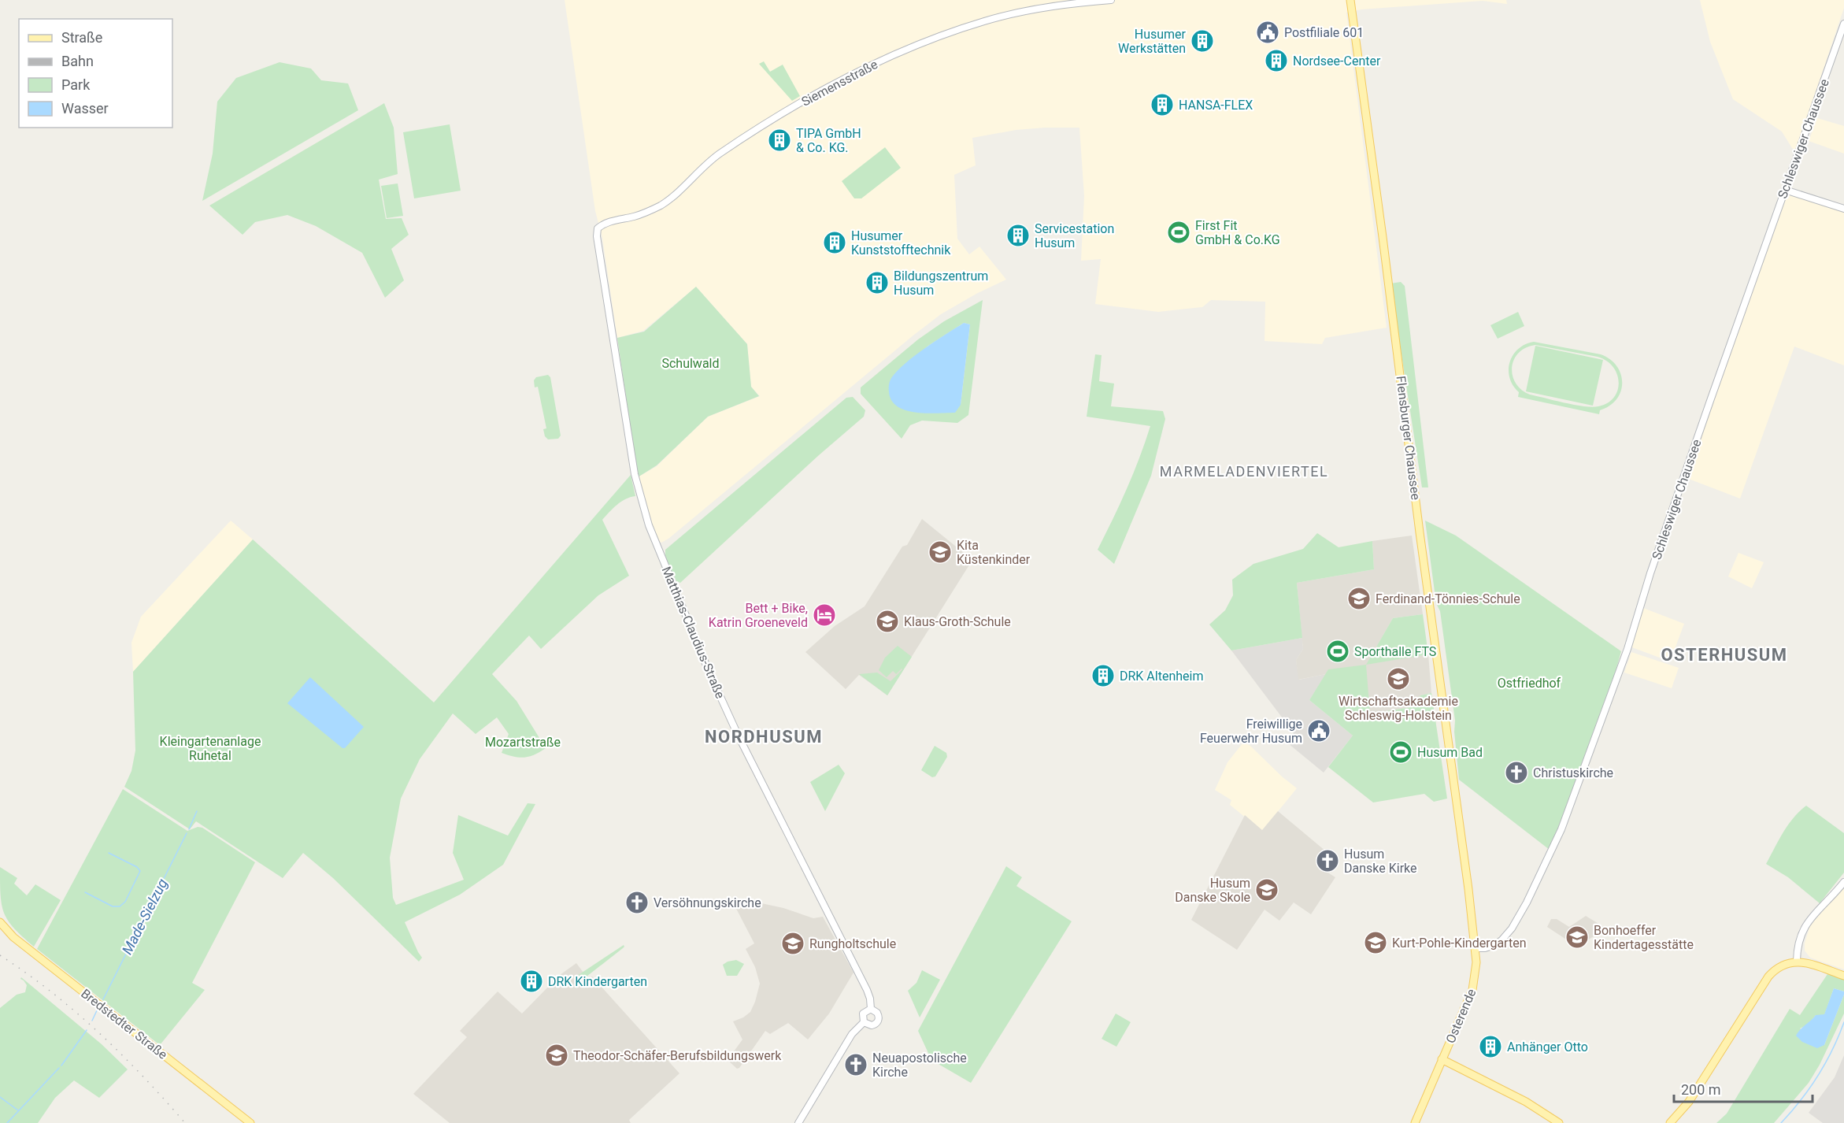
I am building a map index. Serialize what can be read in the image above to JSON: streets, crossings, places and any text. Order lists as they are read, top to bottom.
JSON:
{
  "streets": {
    "main road": ["Flensburger Chaussee", "Osterende", "Bredstedter Straße"],
    "street": ["Siemensstraße", "Schleswiger Chaussee", "Matthias-Claudius-Straße"]
  },
  "crossings": [
    ["Siemensstraße", "Matthias-Claudius-Straße"],
    ["Schleswiger Chaussee", "Osterende"],
    ["Flensburger Chaussee", "Osterende"]
  ],
  "districts": ["MARMELADENVIERTEL", "OSTERHUSUM", "NORDHUSUM"],
  "water": ["Made-Sielzug"],
  "parks": [
    "Schulwald",
    "Ostfriedhof",
    "Kleingartenanlage Ruhetal",
    "Mozartstraße"
  ],
  "places": {
    "public building": ["Postfiliale 601", "Freiwillige Feuerwehr Husum"],
    "building": [
      "Husumer Werkstätten",
      "Nordsee-Center",
      "HANSA-FLEX",
      "TIPA GmbH & Co. KG.",
      "Servicestation Husum",
      "Husumer Kunststofftechnik",
      "Bildungszentrum Husum",
      "DRK Altenheim",
      "DRK Kindergarten",
      "Anhänger Otto"
    ],
    "sports": ["First Fit GmbH & Co.KG", "Sporthalle FTS", "Husum Bad"],
    "school or university": [
      "Kita Küstenkinder",
      "Ferdinand-Tönnies-Schule",
      "Klaus-Groth-Schule",
      "Wirtschaftsakademie Schleswig-Holstein",
      "Husum Danske Skole",
      "Bonhoeffer Kindertagesstätte",
      "Kurt-Pohle-Kindergarten",
      "Rungholtschule",
      "Theodor-Schäfer-Berufsbildungswerk"
    ],
    "hotel": ["Bett + Bike, Katrin Groeneveld"],
    "church": [
      "Christuskirche",
      "Husum Danske Kirke",
      "Versöhnungskirche",
      "Neuapostolische Kirche"
    ]
  },
  "legend": [
    "Straße",
    "Bahn",
    "Park",
    "Wasser"
  ],
  "scale_bar": "200 m"
}
